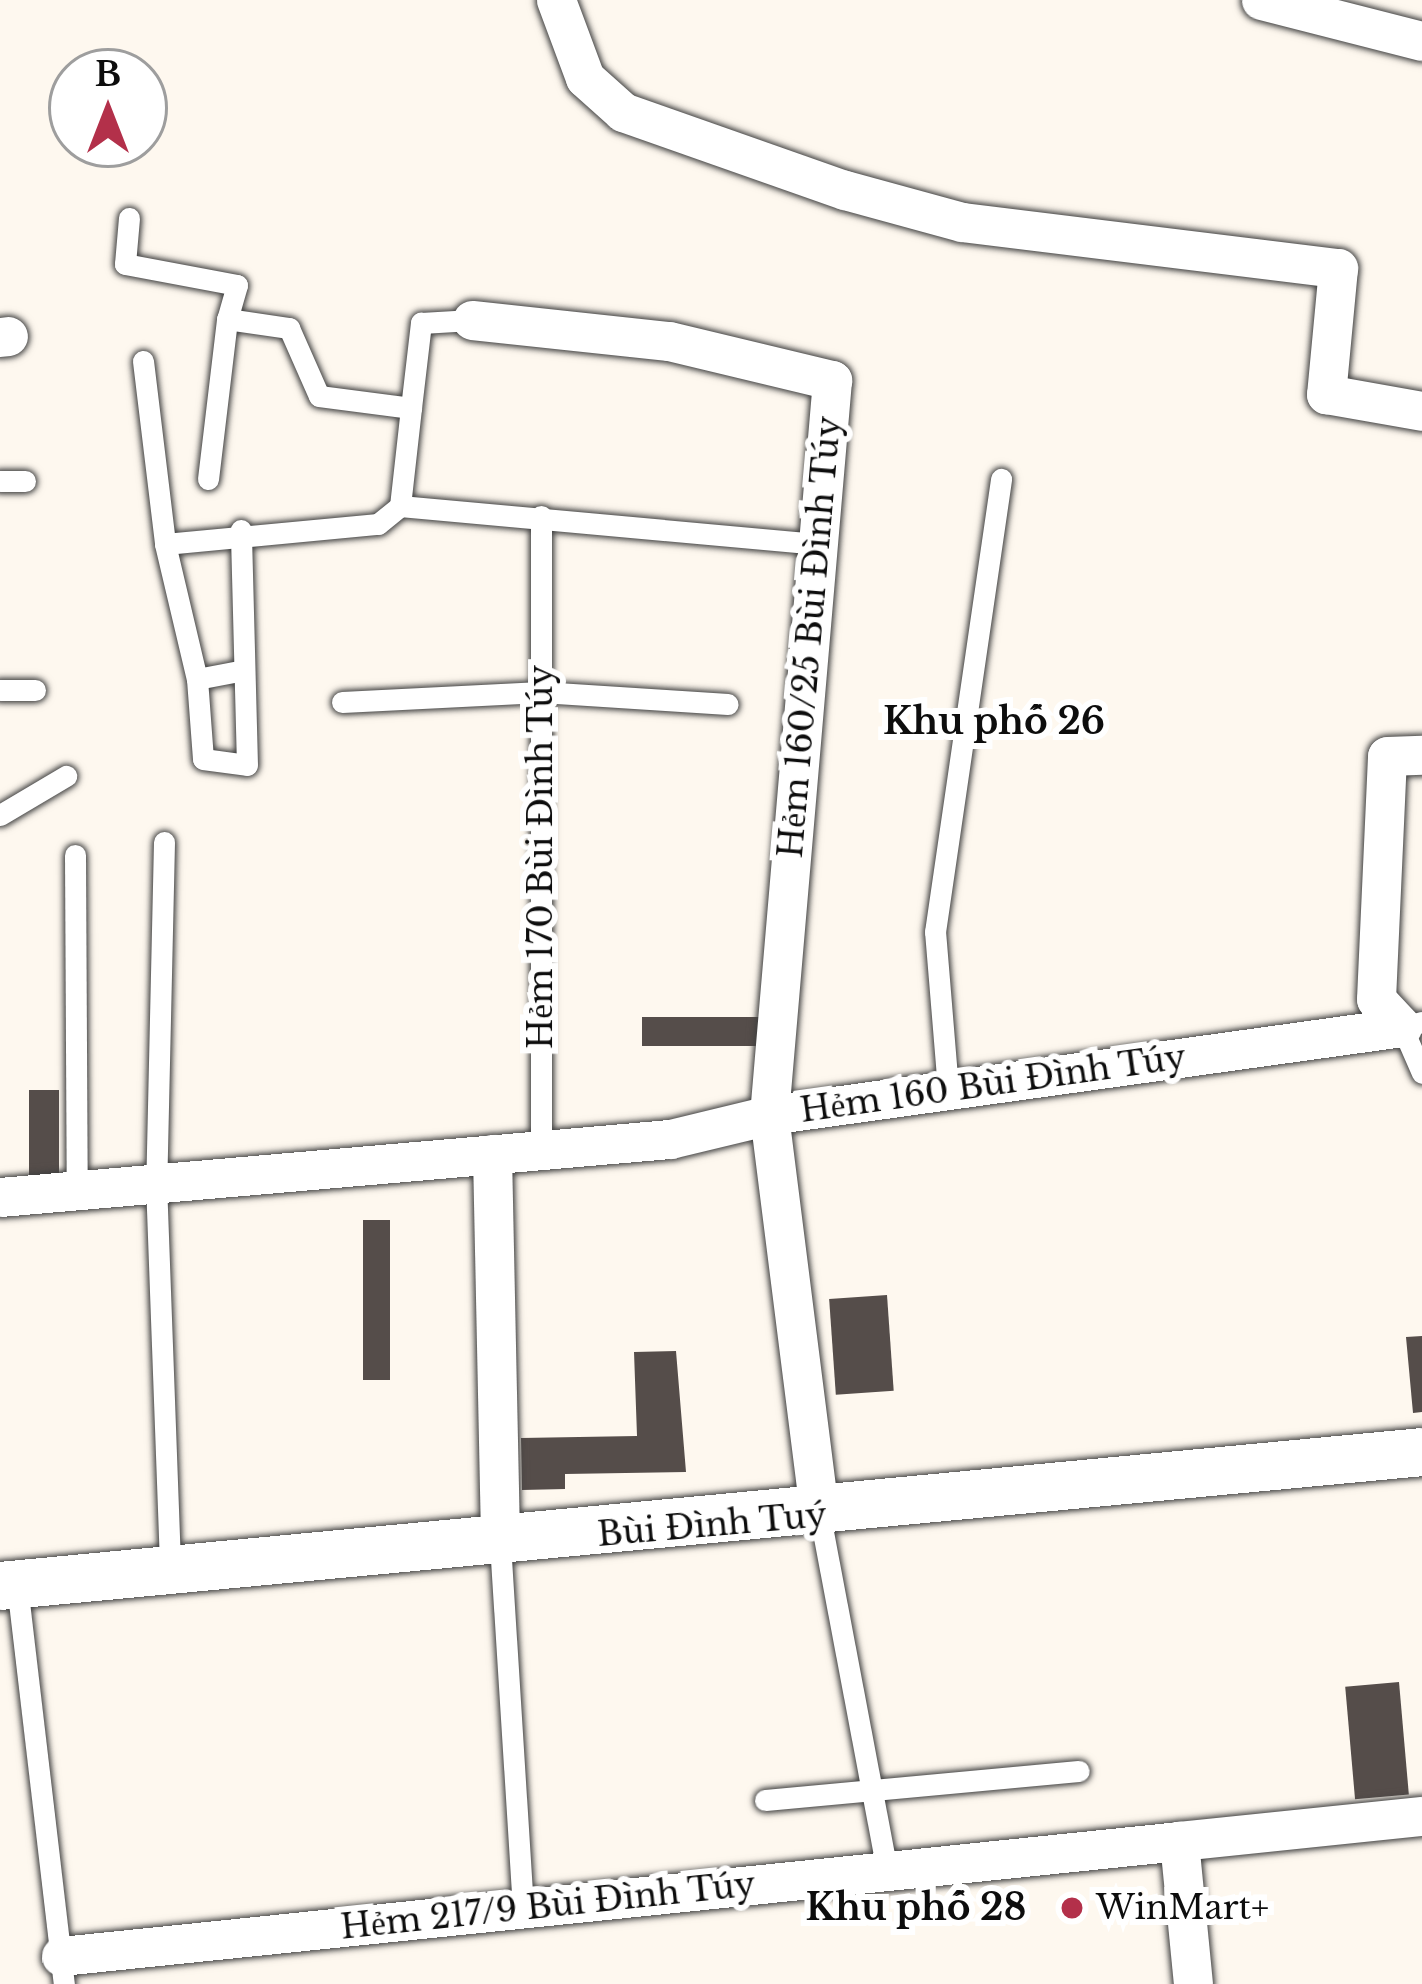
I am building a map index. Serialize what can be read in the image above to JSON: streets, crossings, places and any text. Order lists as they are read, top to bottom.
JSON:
{
  "streets": {
    "street": [
      "Hẻm 160/25 Bùi Đình Túy",
      "Hẻm 160 Bùi Đình Túy",
      "Bùi Đình Tuý",
      "Hẻm 217/9 Bùi Đình Túy"
    ],
    "lane": ["Hẻm 170 Bùi Đình Túy"]
  },
  "crossings": [
    ["Hẻm 160/25 Bùi Đình Túy", "Hẻm 160 Bùi Đình Túy"],
    ["Hẻm 160 Bùi Đình Túy", "Bùi Đình Tuý"]
  ],
  "districts": ["Khu phố 26", "Khu phố 28"],
  "places": ["WinMart+"],
  "north": "top"
}
